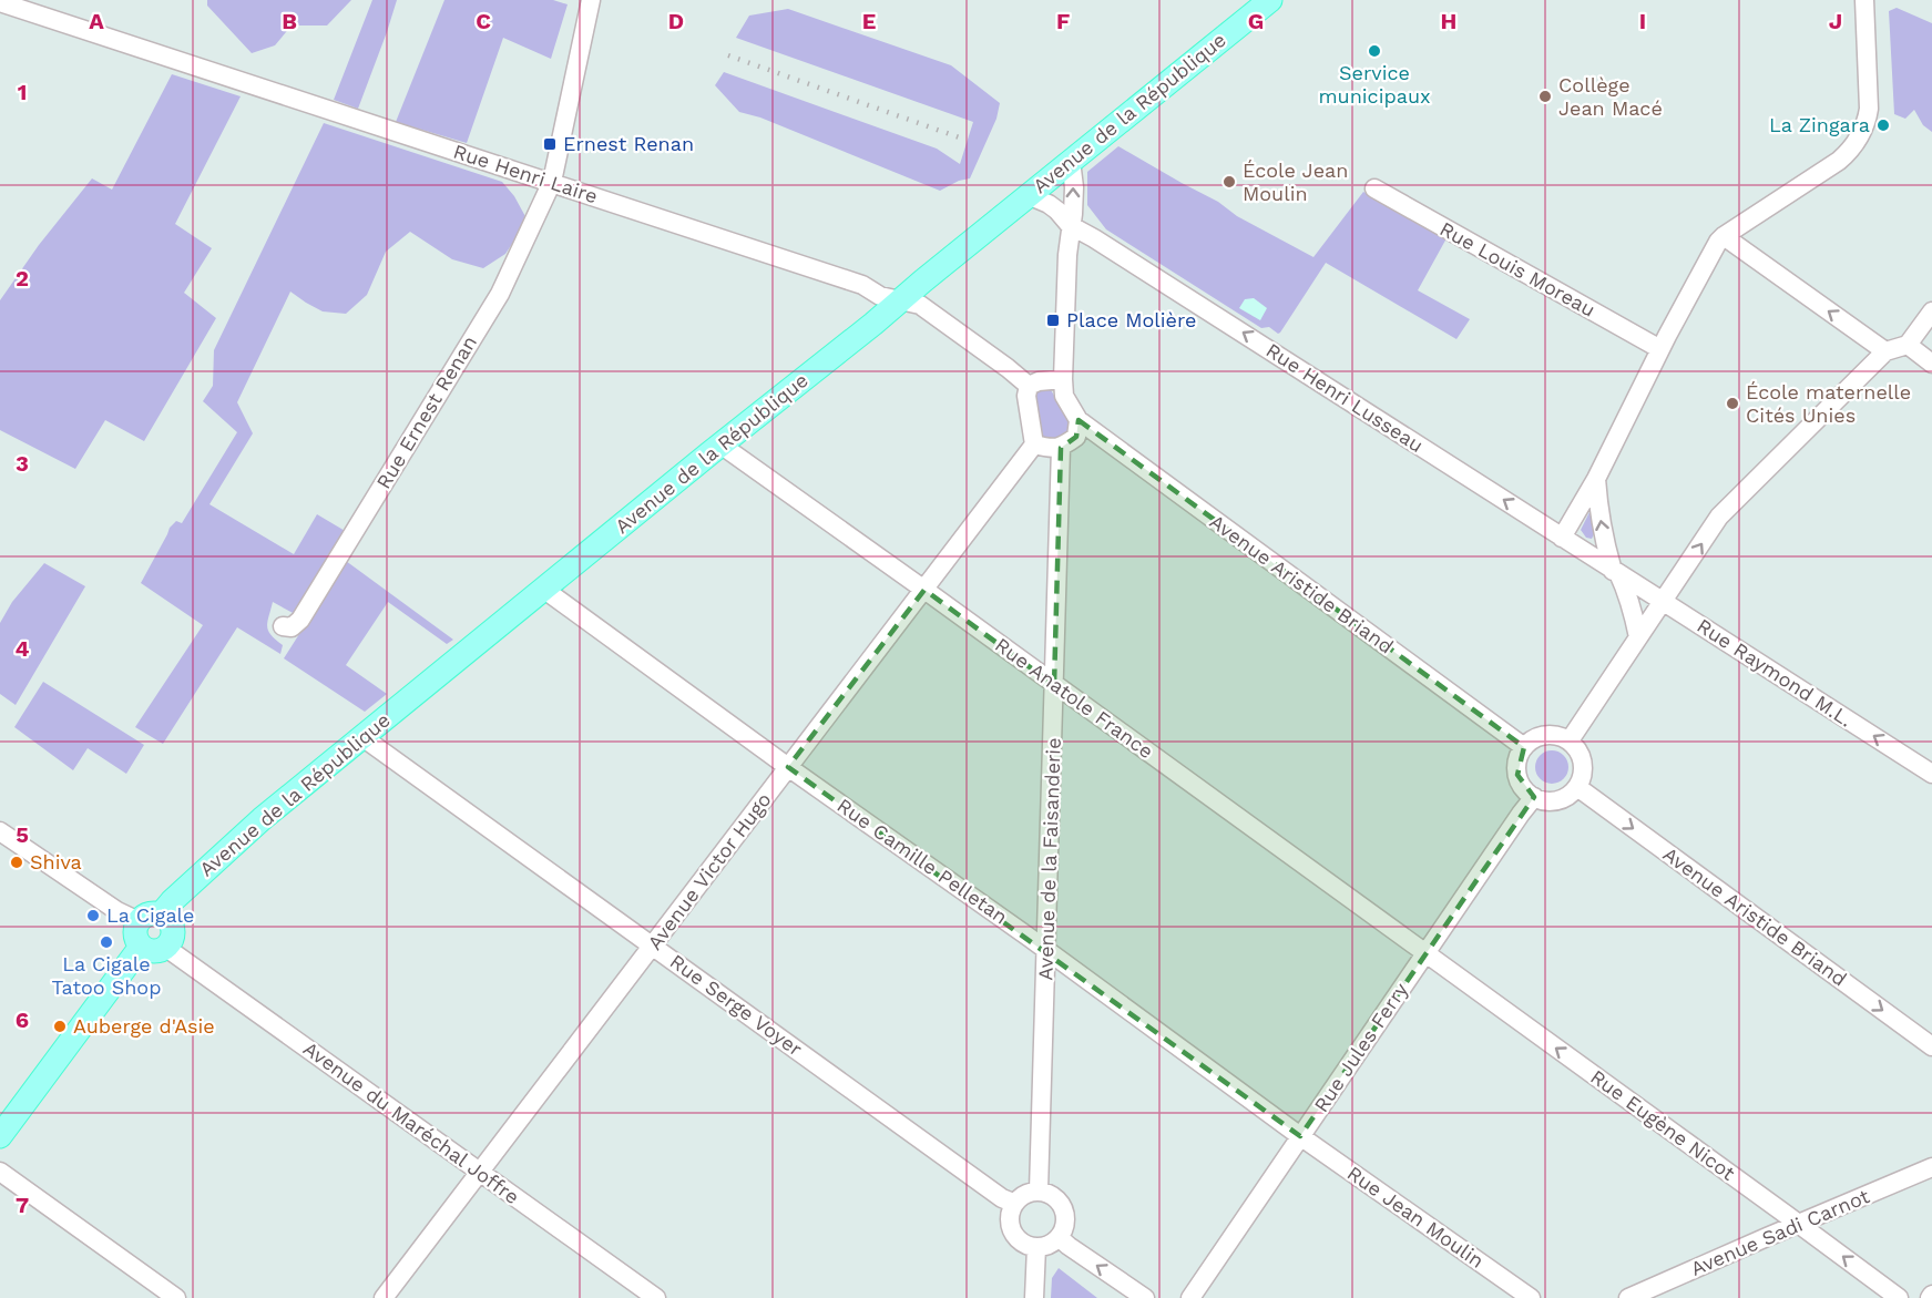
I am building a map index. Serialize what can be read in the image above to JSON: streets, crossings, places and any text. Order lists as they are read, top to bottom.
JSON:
{
  "streets": {
    "main road": ["Avenue de la République"],
    "street": [
      "Rue Henri Laire",
      "Rue Louis Moreau",
      "Rue Henri Lusseau",
      "Rue Ernest Renan",
      "Avenue Aristide Briand",
      "Rue Raymond M.L.",
      "Rue Anatole France",
      "Avenue de la Faisanderie",
      "Rue Camille Pelletan",
      "Avenue Victor Hugo",
      "Rue Serge Voyer",
      "Rue Jules Ferry",
      "Avenue du Maréchal Joffre",
      "Rue Eugène Nicot",
      "Rue Jean Moulin",
      "Avenue Sadi Carnot"
    ]
  },
  "crossings": [
    ["Avenue de la République", "Rue Henri Laire"],
    ["Avenue de la République", "Rue Anatole France"],
    ["Avenue de la République", "Rue Camille Pelletan"],
    ["Avenue de la République", "Rue Serge Voyer"],
    ["Avenue de la République", "Avenue du Maréchal Joffre"],
    ["Rue Henri Laire", "Rue Ernest Renan"],
    ["Rue Henri Lusseau", "Rue Raymond M.L."],
    ["Avenue Aristide Briand", "Rue Jules Ferry"],
    ["Rue Anatole France", "Avenue de la Faisanderie"],
    ["Rue Anatole France", "Avenue Victor Hugo"],
    ["Rue Anatole France", "Rue Jules Ferry"],
    ["Rue Anatole France", "Rue Eugène Nicot"],
    ["Avenue de la Faisanderie", "Rue Camille Pelletan"],
    ["Avenue de la Faisanderie", "Rue Serge Voyer"],
    ["Rue Camille Pelletan", "Avenue Victor Hugo"],
    ["Rue Camille Pelletan", "Rue Jules Ferry"],
    ["Rue Camille Pelletan", "Rue Jean Moulin"],
    ["Avenue Victor Hugo", "Rue Serge Voyer"],
    ["Avenue Victor Hugo", "Avenue du Maréchal Joffre"],
    ["Rue Jules Ferry", "Rue Eugène Nicot"],
    ["Rue Jules Ferry", "Rue Jean Moulin"],
    ["Rue Eugène Nicot", "Avenue Sadi Carnot"]
  ],
  "one_way": [
    "Rue Henri Lusseau",
    "Avenue Aristide Briand",
    "Rue Raymond M.L.",
    "Rue Eugène Nicot"
  ],
  "places": {
    "other": [
      "Service municipaux",
      "Collège Jean Macé",
      "La Zingara",
      "École Jean Moulin",
      "École maternelle Cités Unies",
      "Shiva",
      "La Cigale",
      "La Cigale Tatoo Shop",
      "Auberge d'Asie"
    ],
    "transit": ["Ernest Renan", "Place Molière"]
  },
  "grid": {
    "columns": [
      "A",
      "B",
      "C",
      "D",
      "E",
      "F",
      "G",
      "H",
      "I",
      "J"
    ],
    "rows": [
      "1",
      "2",
      "3",
      "4",
      "5",
      "6",
      "7"
    ]
  }
}
